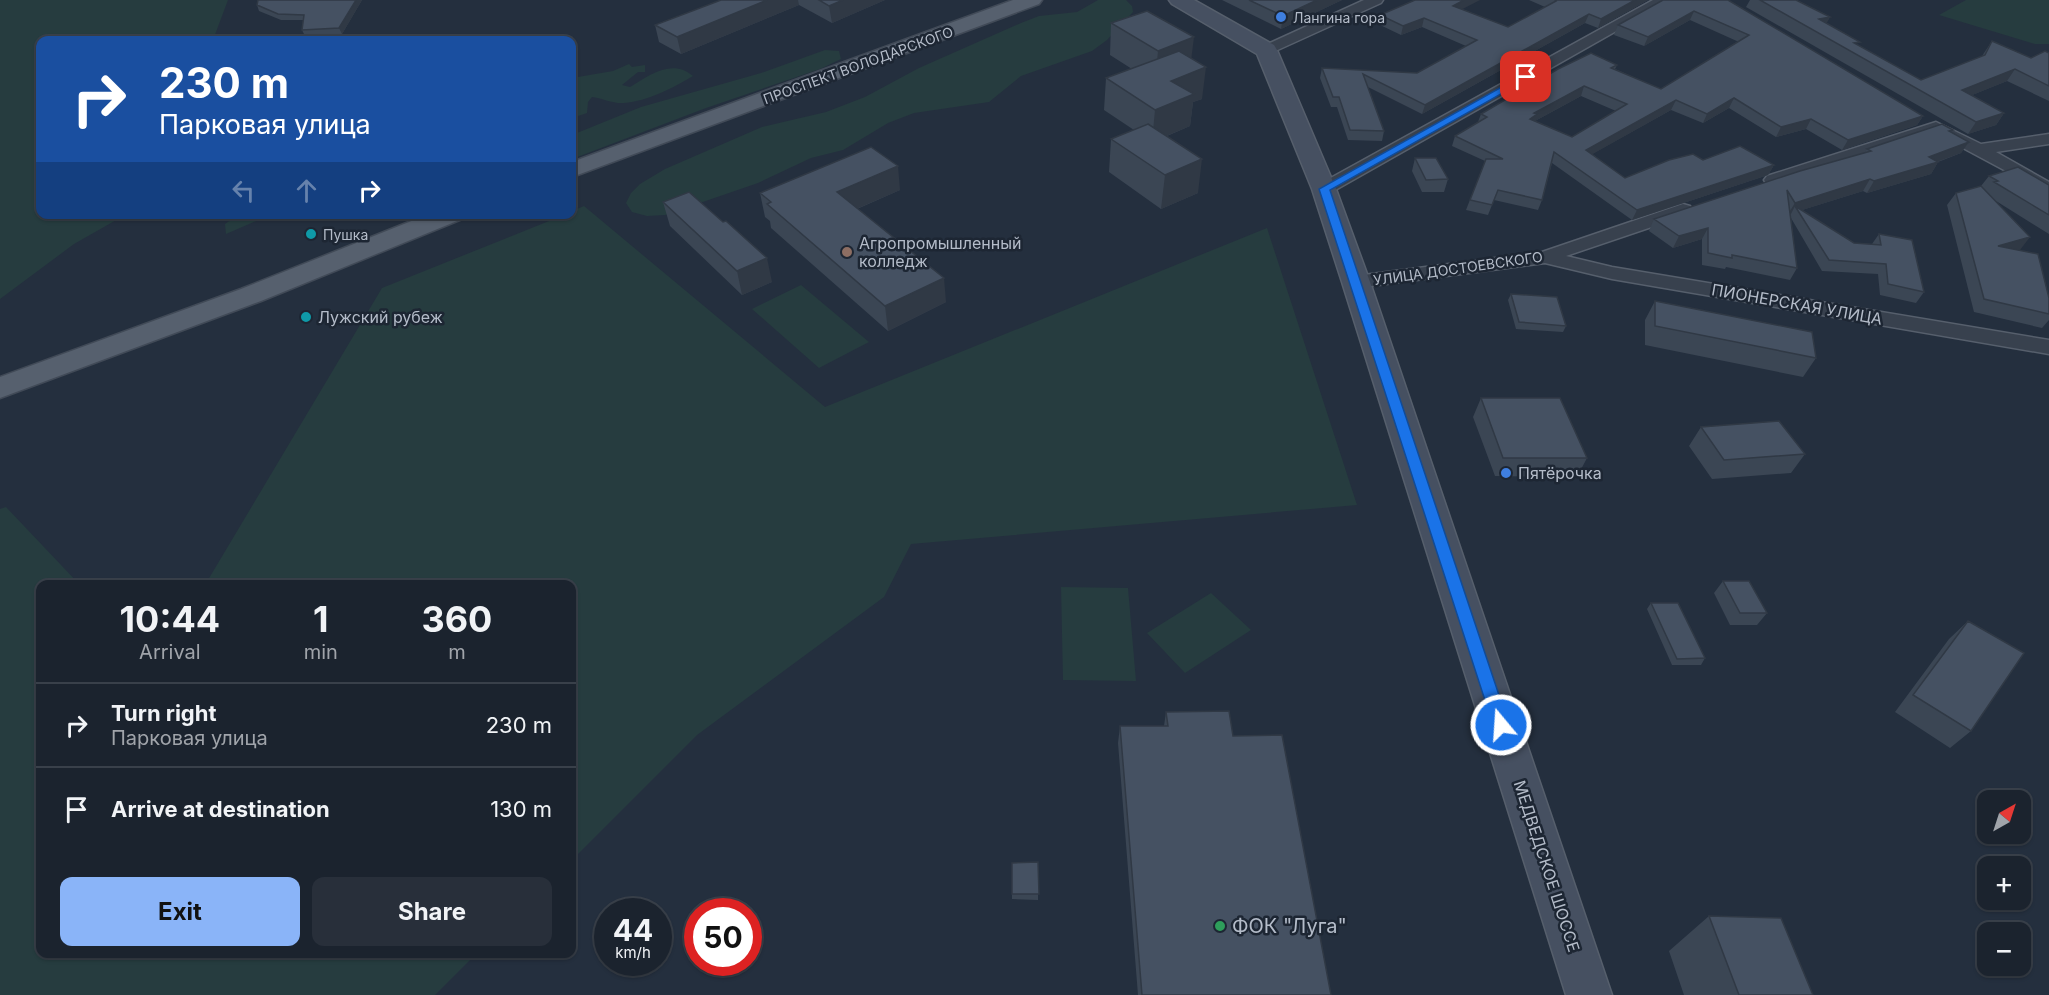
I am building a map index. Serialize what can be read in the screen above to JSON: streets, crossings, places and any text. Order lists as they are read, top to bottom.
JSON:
{
  "streets": {
    "main road": ["ПРОСПЕКТ ВОЛОДАРСКОГО", "МЕДВЕДСКОЕ ШОССЕ"],
    "street": ["УЛИЦА ДОСТОЕВСКОГО", "ПИОНЕРСКАЯ УЛИЦА"]
  },
  "crossings": [
    ["УЛИЦА ДОСТОЕВСКОГО", "ПИОНЕРСКАЯ УЛИЦА"],
    ["УЛИЦА ДОСТОЕВСКОГО", "МЕДВЕДСКОЕ ШОССЕ"]
  ],
  "places": [
    "Лангина гора",
    "Пушка",
    "Агропромышленный колледж",
    "Лужский рубеж",
    "Пятёрочка",
    "ФОК \"Луга\""
  ],
  "north": "top right",
  "page": {
    "turn": ["230 m", "Парковая улица"],
    "eta": [
      "10:44",
      "Arrival",
      "1",
      "min",
      "360",
      "m"
    ],
    "list": [
      {
        "name": "Turn right",
        "note": "Парковая улица",
        "value": "230 m"
      },
      {
        "name": "Arrive at destination",
        "value": "130 m"
      }
    ],
    "map_buttons": ["+", "−"],
    "buttons": ["Exit", "Share"],
    "speed": "44 km/h",
    "limit": "50"
  }
}
